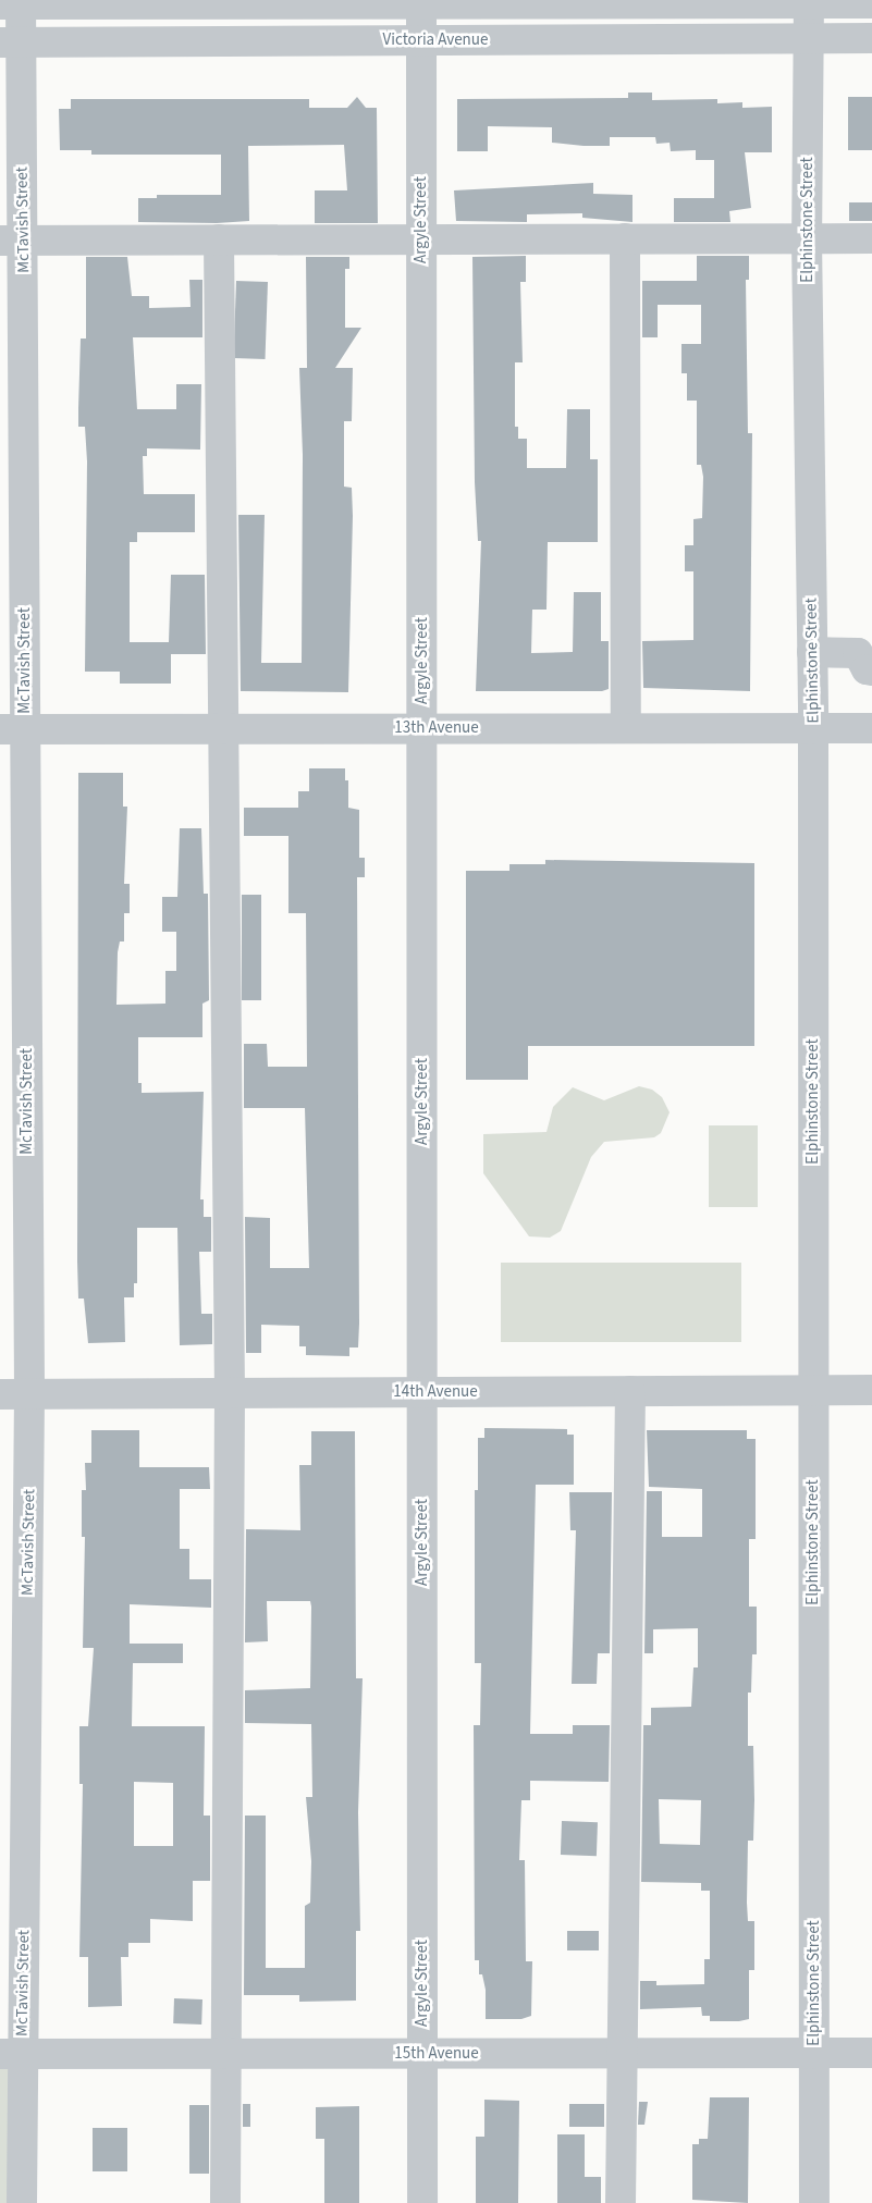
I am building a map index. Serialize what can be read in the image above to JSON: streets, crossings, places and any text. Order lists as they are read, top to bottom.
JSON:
{
  "streets": {
    "street": [
      "Victoria Avenue",
      "McTavish Street",
      "Argyle Street",
      "Elphinstone Street",
      "13th Avenue",
      "14th Avenue",
      "15th Avenue"
    ]
  },
  "crossings": [
    ["Victoria Avenue", "McTavish Street"],
    ["Victoria Avenue", "Argyle Street"],
    ["Victoria Avenue", "Elphinstone Street"],
    ["McTavish Street", "13th Avenue"],
    ["McTavish Street", "14th Avenue"],
    ["McTavish Street", "15th Avenue"],
    ["Argyle Street", "13th Avenue"],
    ["Argyle Street", "14th Avenue"],
    ["Argyle Street", "15th Avenue"],
    ["Elphinstone Street", "13th Avenue"],
    ["Elphinstone Street", "14th Avenue"],
    ["Elphinstone Street", "15th Avenue"]
  ]
}
